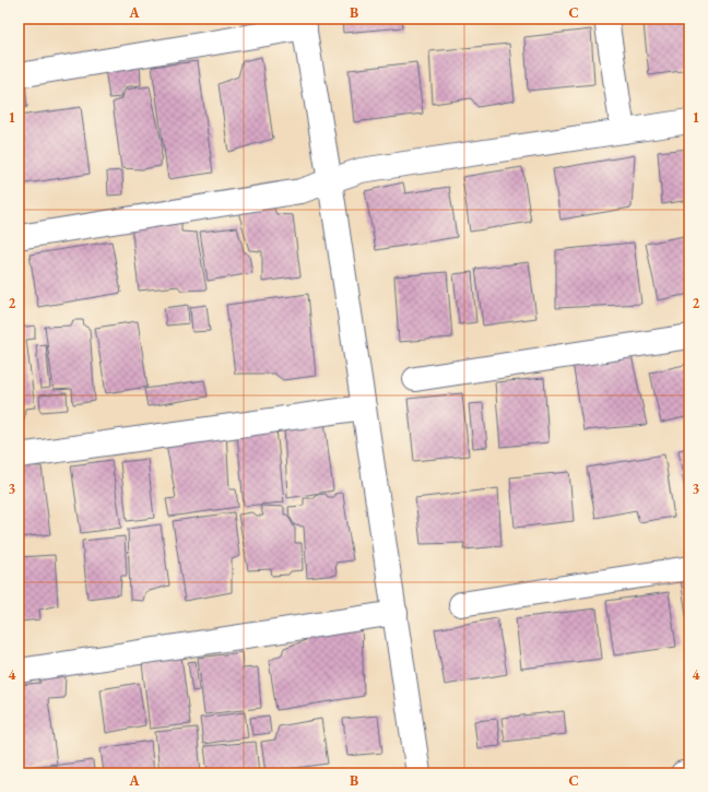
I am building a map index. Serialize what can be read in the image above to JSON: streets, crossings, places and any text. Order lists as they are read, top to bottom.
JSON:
{
  "grid": {
    "columns": ["A", "B", "C"],
    "rows": [
      "1",
      "2",
      "3",
      "4"
    ]
  }
}
